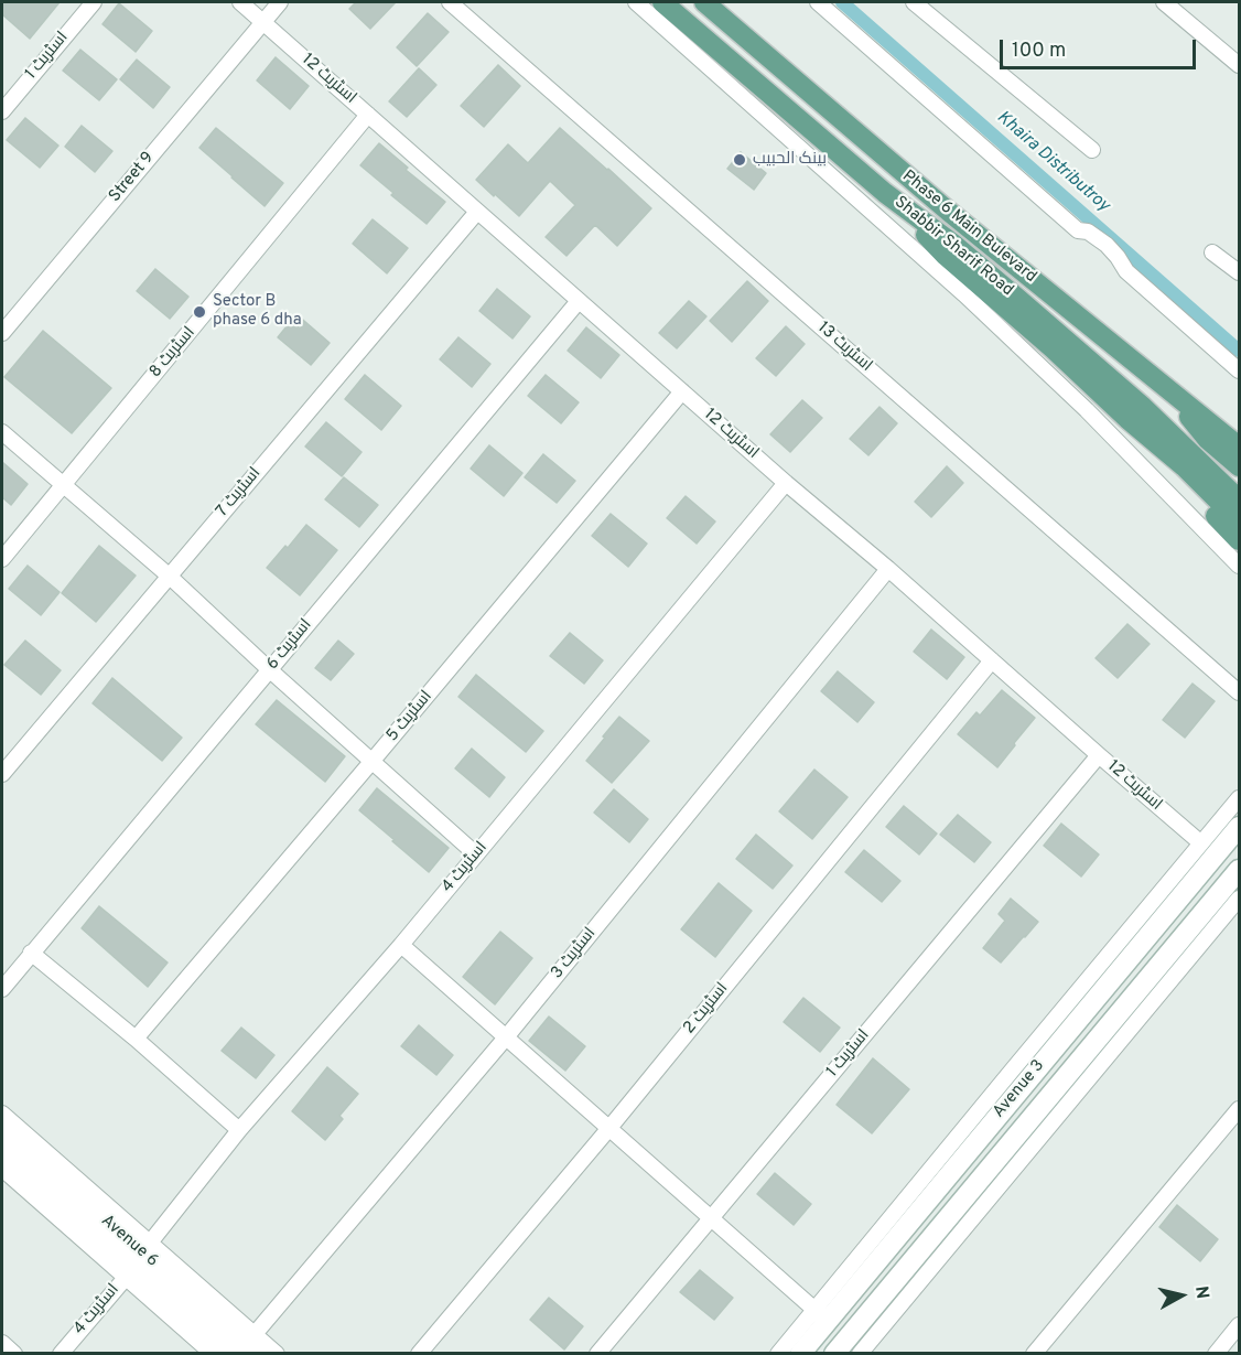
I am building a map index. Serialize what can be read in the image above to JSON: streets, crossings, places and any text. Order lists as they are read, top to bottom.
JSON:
{
  "streets": {
    "main road": [
      "Phase 6 Main Bulevard",
      "Shabbir Sharif Road",
      "Avenue 3",
      "Avenue 6"
    ],
    "street": [
      "اسٹریٹ 1",
      "اسٹریٹ 12",
      "Street 9",
      "اسٹریٹ 13",
      "اسٹریٹ 8",
      "اسٹریٹ 7",
      "اسٹریٹ 6",
      "اسٹریٹ 5",
      "اسٹریٹ 4",
      "اسٹریٹ 3",
      "اسٹریٹ 2"
    ]
  },
  "crossings": [
    ["اسٹریٹ 1", "اسٹریٹ 12"],
    ["اسٹریٹ 12", "Street 9"],
    ["اسٹریٹ 12", "اسٹریٹ 8"],
    ["اسٹریٹ 12", "اسٹریٹ 7"],
    ["اسٹریٹ 12", "اسٹریٹ 6"],
    ["اسٹریٹ 12", "اسٹریٹ 5"],
    ["اسٹریٹ 12", "اسٹریٹ 4"],
    ["اسٹریٹ 12", "اسٹریٹ 3"],
    ["اسٹریٹ 12", "اسٹریٹ 2"],
    ["اسٹریٹ 4", "Avenue 6"],
    ["اسٹریٹ 3", "Avenue 6"]
  ],
  "water": ["Khaira Distributroy"],
  "places": ["بينک الحبيب", "Sector B phase 6 dha"],
  "scale_bar": "100 m",
  "north": "right"
}
